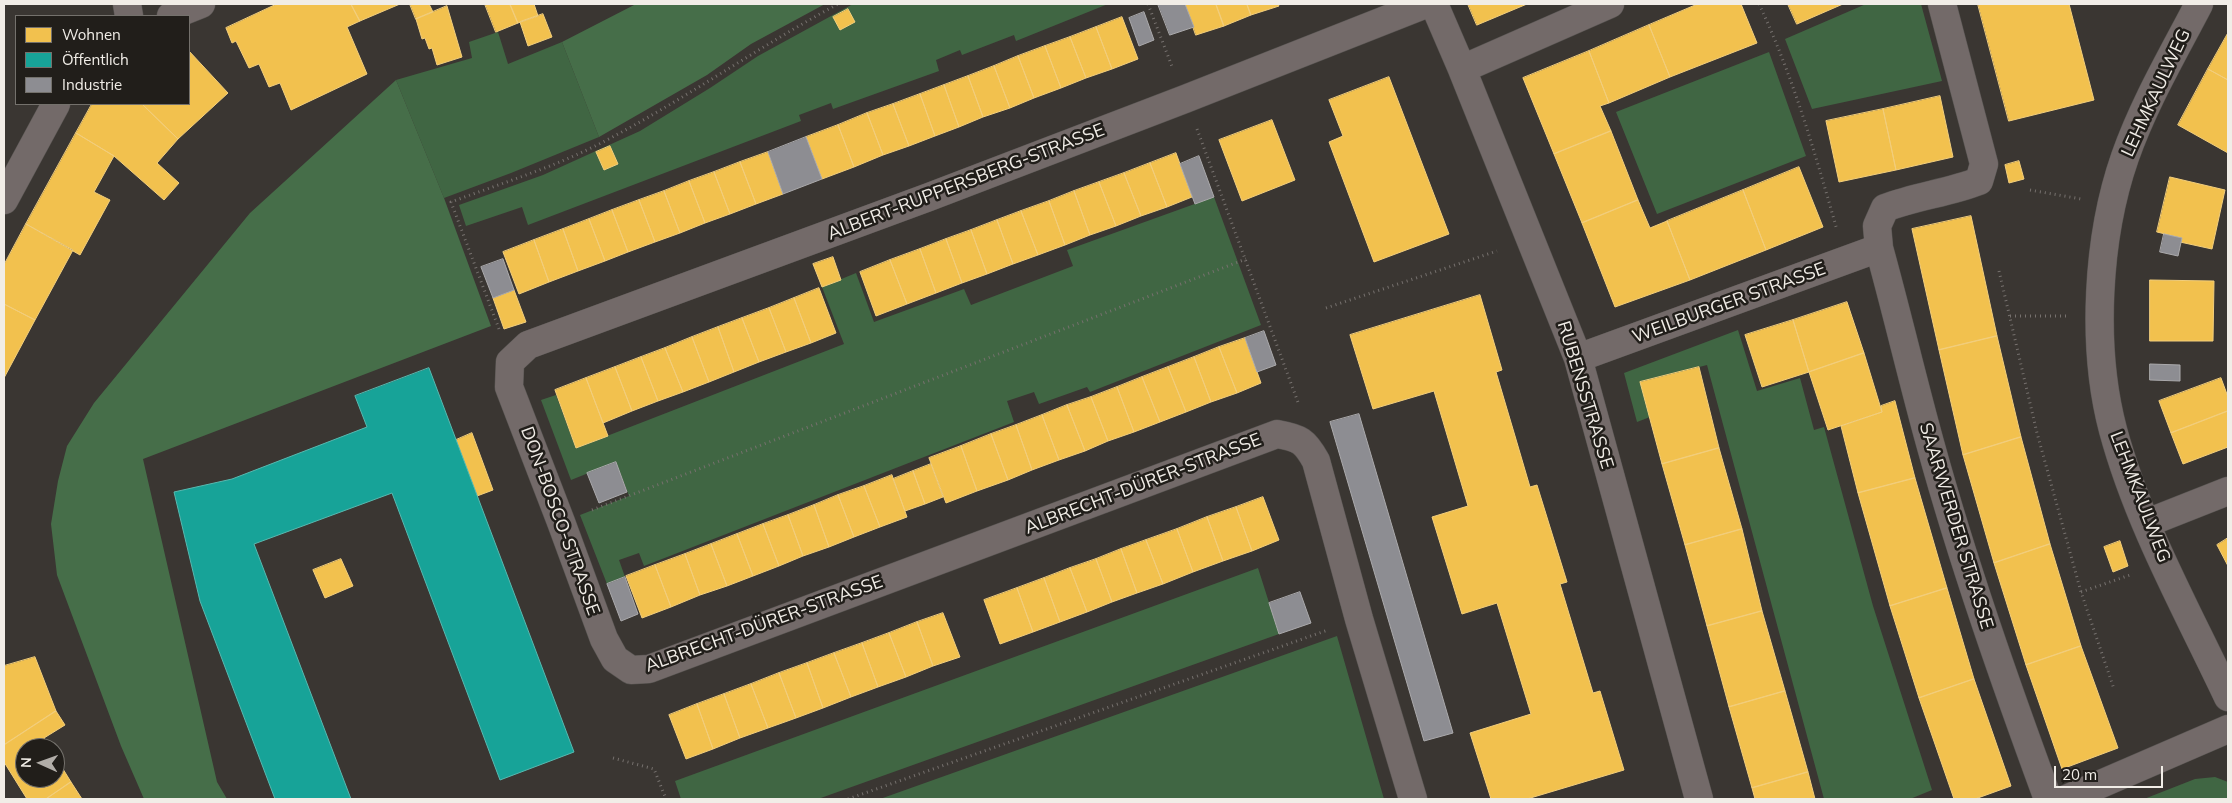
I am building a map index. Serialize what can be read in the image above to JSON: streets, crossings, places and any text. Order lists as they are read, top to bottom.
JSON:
{
  "streets": {
    "street": [
      "LEHMKAULWEG",
      "ALBERT-RUPPERSBERG-STRASSE",
      "WEILBURGER STRASSE",
      "RUBENSSTRASSE",
      "ALBRECHT-DÜRER-STRASSE",
      "DON-BOSCO-STRASSE",
      "SAARWERDER STRASSE"
    ]
  },
  "crossings": [
    ["ALBERT-RUPPERSBERG-STRASSE", "DON-BOSCO-STRASSE"],
    ["WEILBURGER STRASSE", "RUBENSSTRASSE"],
    ["WEILBURGER STRASSE", "SAARWERDER STRASSE"],
    ["ALBRECHT-DÜRER-STRASSE", "DON-BOSCO-STRASSE"]
  ],
  "legend": ["Wohnen", "Öffentlich", "Industrie"],
  "scale_bar": "20 m",
  "north": "left"
}
